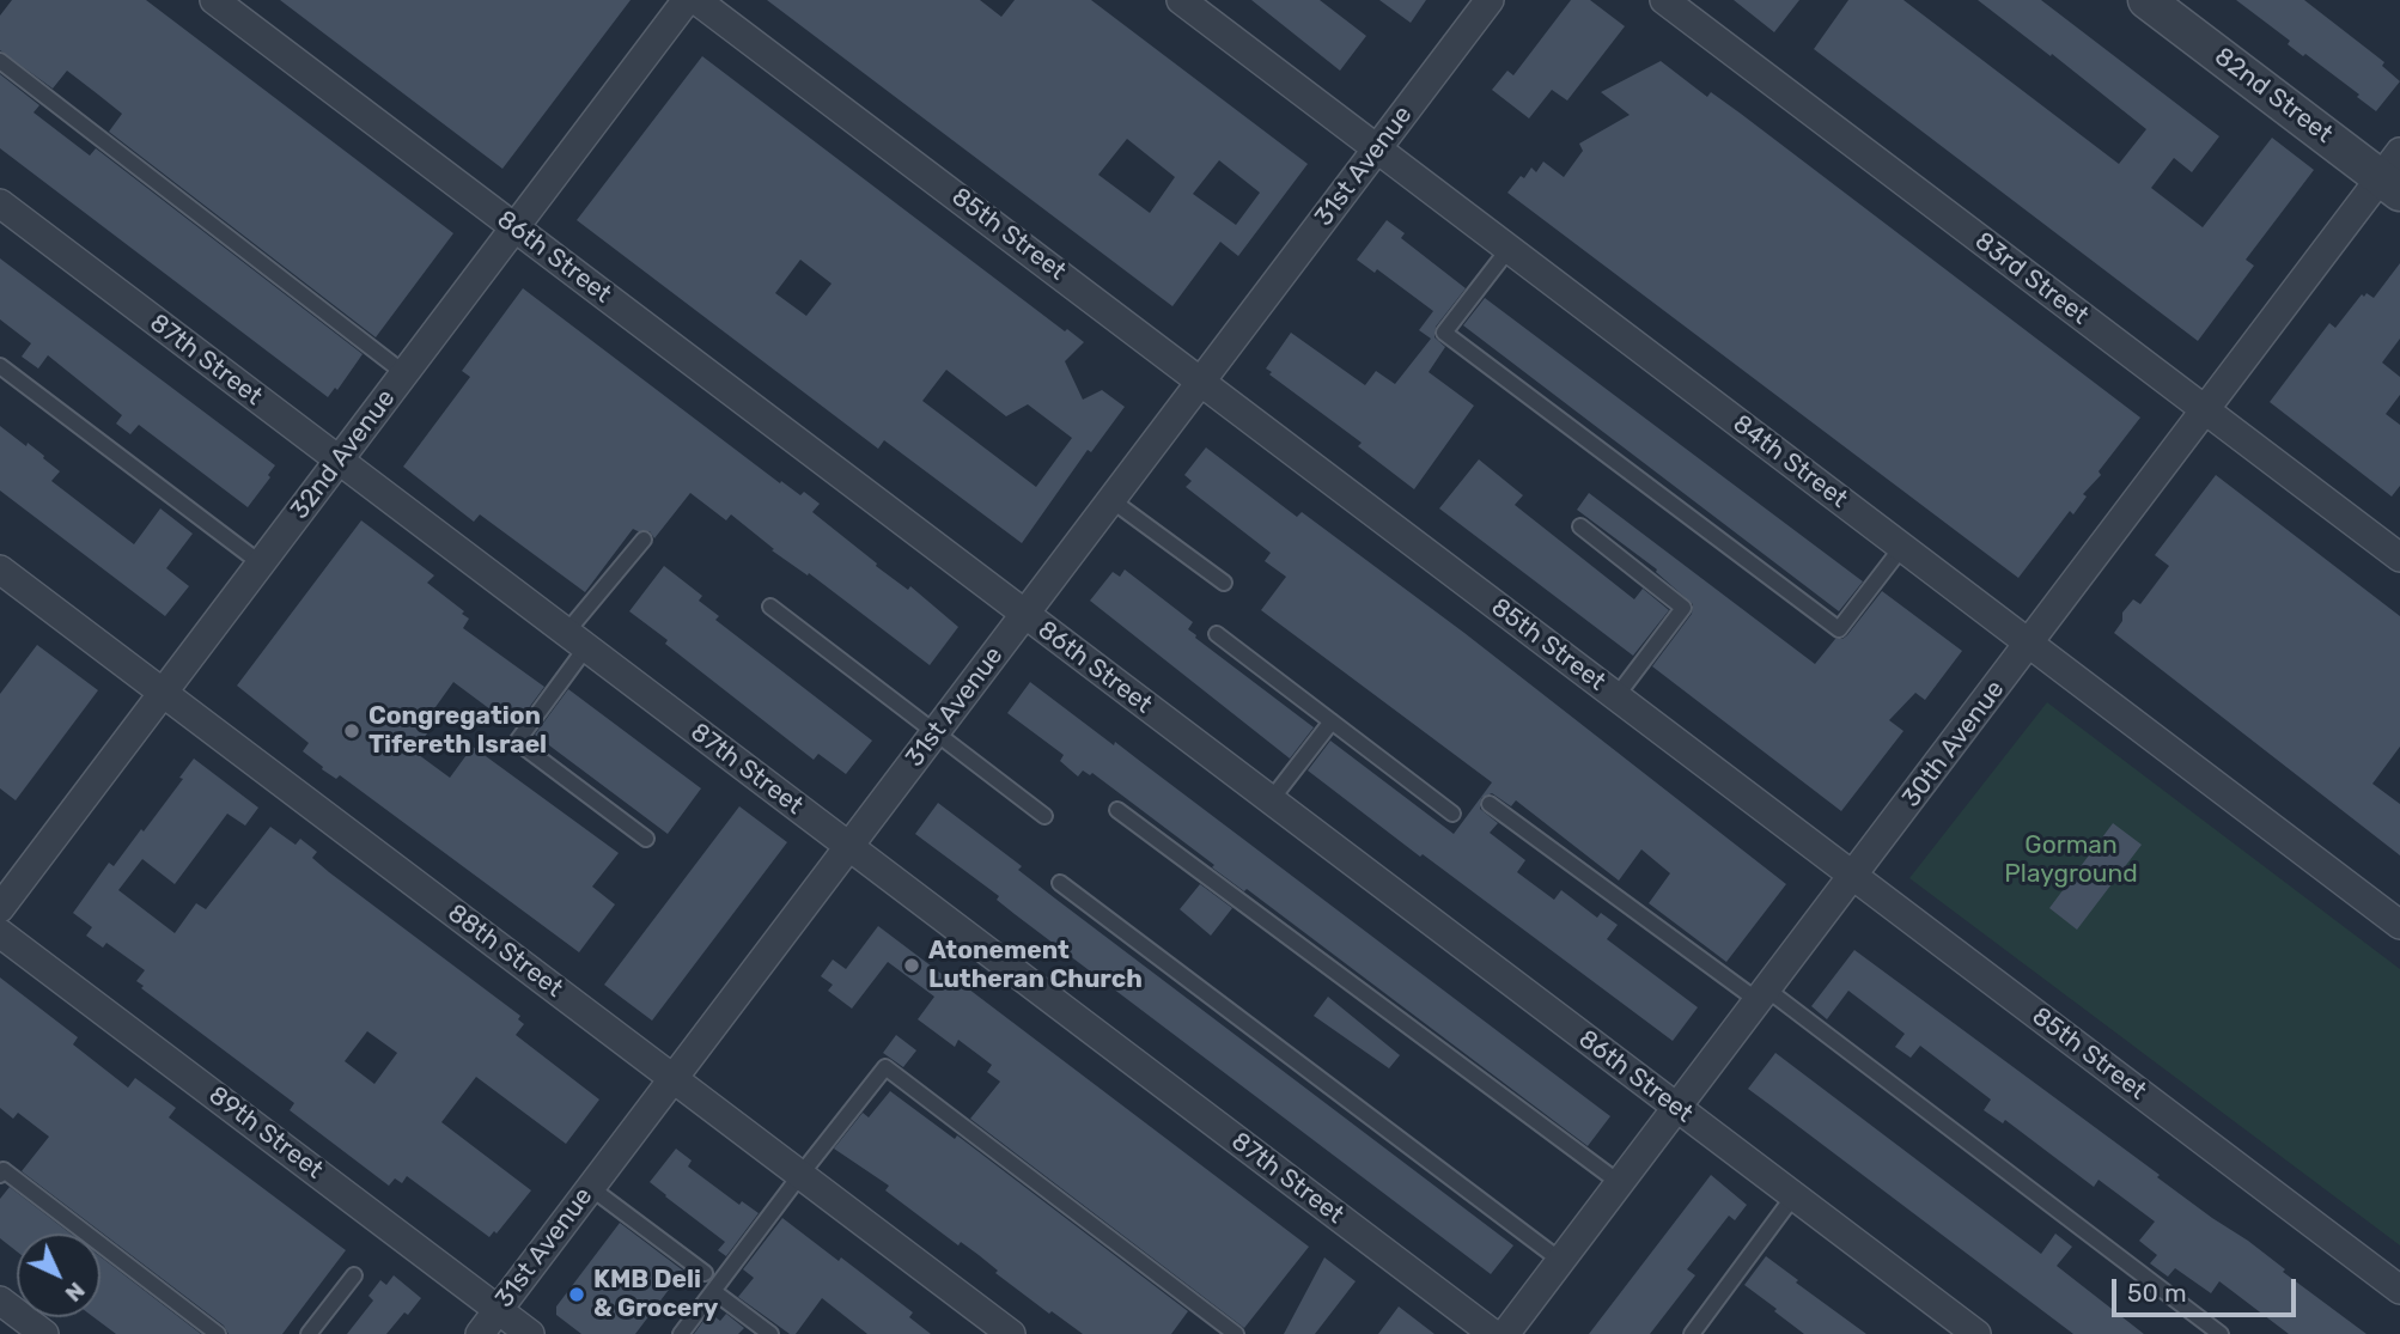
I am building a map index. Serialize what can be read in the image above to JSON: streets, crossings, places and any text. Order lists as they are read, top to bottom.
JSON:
{
  "streets": {
    "street": [
      "82nd Street",
      "31st Avenue",
      "85th Street",
      "86th Street",
      "83rd Street",
      "87th Street",
      "32nd Avenue",
      "84th Street",
      "30th Avenue",
      "88th Street",
      "89th Street"
    ]
  },
  "crossings": [
    ["82nd Street", "30th Avenue"],
    ["31st Avenue", "85th Street"],
    ["31st Avenue", "86th Street"],
    ["31st Avenue", "87th Street"],
    ["31st Avenue", "84th Street"],
    ["31st Avenue", "88th Street"],
    ["31st Avenue", "89th Street"],
    ["85th Street", "30th Avenue"],
    ["86th Street", "32nd Avenue"],
    ["86th Street", "30th Avenue"],
    ["83rd Street", "30th Avenue"],
    ["87th Street", "32nd Avenue"],
    ["32nd Avenue", "88th Street"],
    ["84th Street", "30th Avenue"]
  ],
  "parks": ["Gorman Playground"],
  "places": ["Congregation Tifereth Israel", "Atonement Lutheran Church", "KMB Deli & Grocery"],
  "scale_bar": "50 m",
  "north": "bottom right"
}
